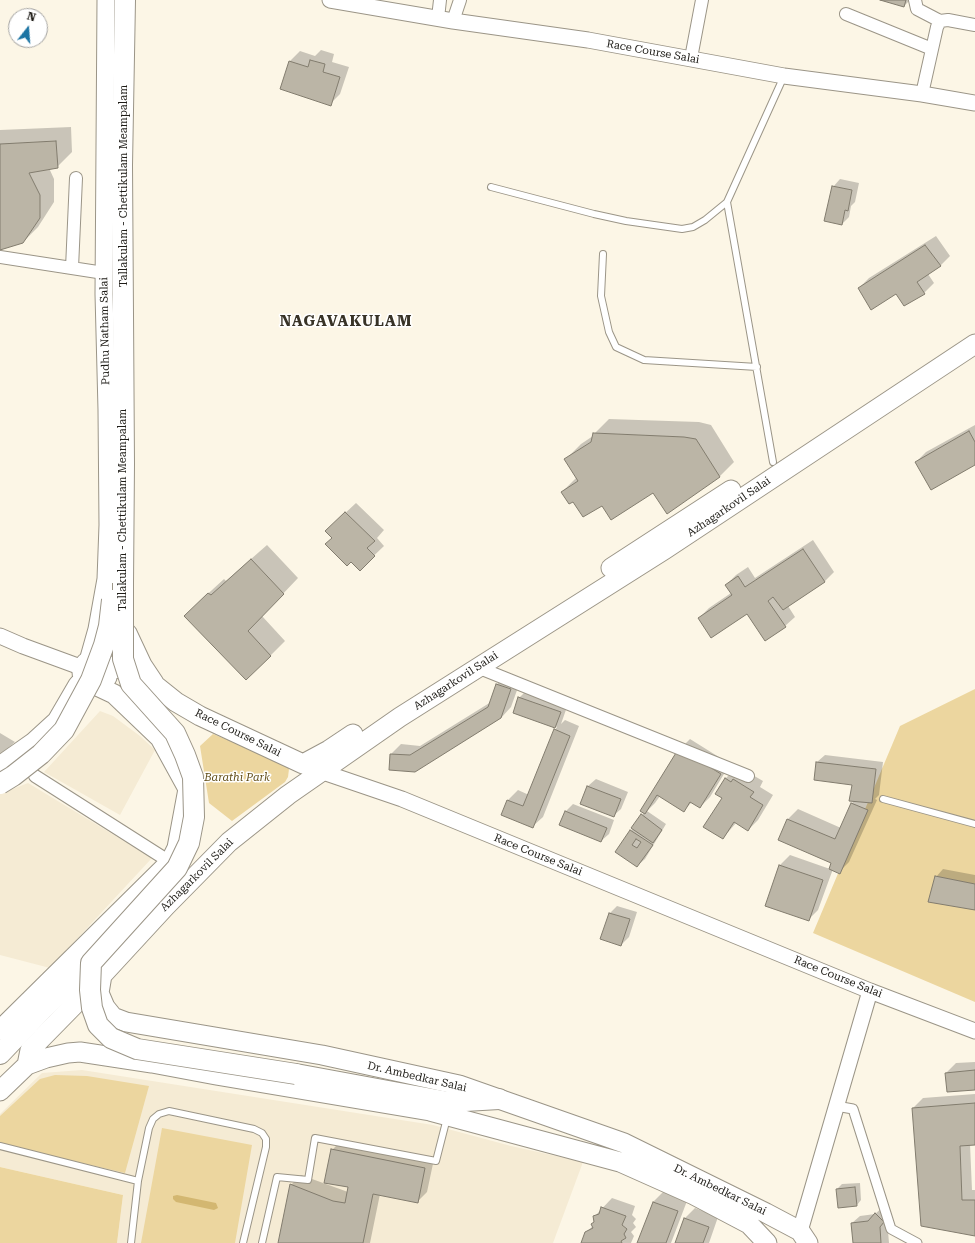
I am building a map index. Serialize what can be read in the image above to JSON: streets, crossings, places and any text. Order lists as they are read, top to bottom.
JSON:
{
  "streets": {
    "highway": ["Tallakulam - Chettikulam Meampalam"],
    "main road": [
      "Race Course Salai",
      "Pudhu Natham Salai",
      "Azhagarkovil Salai",
      "Dr. Ambedkar Salai"
    ]
  },
  "crossings": [
    ["Race Course Salai", "Azhagarkovil Salai"],
    ["Tallakulam - Chettikulam Meampalam", "Azhagarkovil Salai"],
    ["Tallakulam - Chettikulam Meampalam", "Dr. Ambedkar Salai"],
    ["Azhagarkovil Salai", "Dr. Ambedkar Salai"]
  ],
  "districts": ["NAGAVAKULAM"],
  "parks": ["Barathi Park"],
  "north": "top"
}
